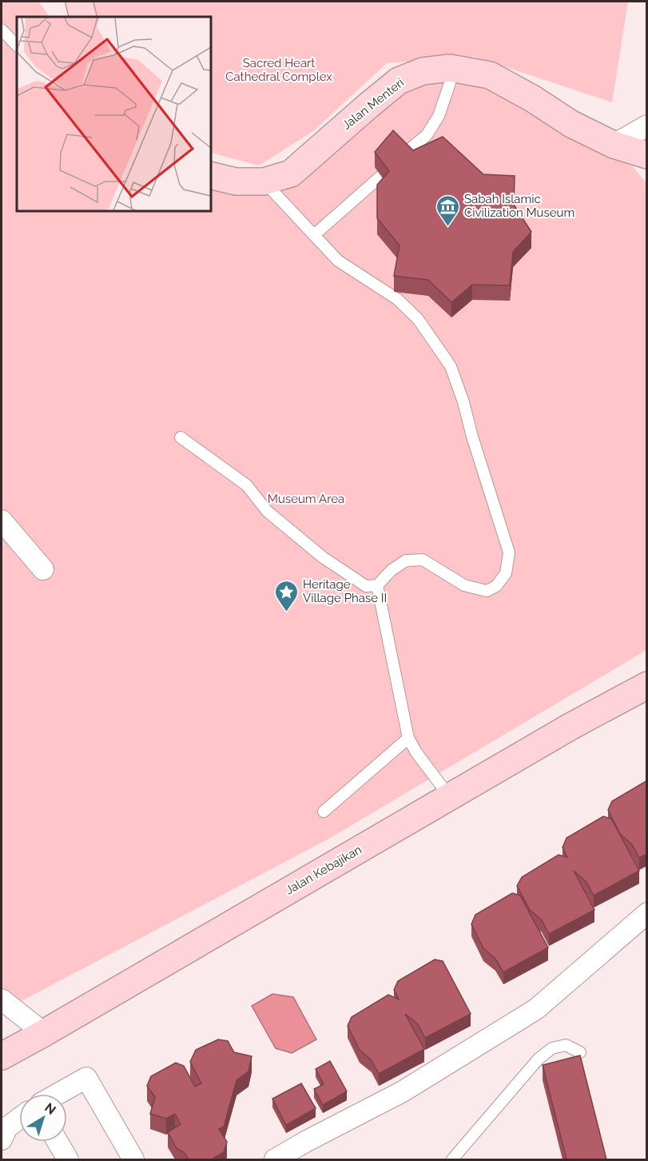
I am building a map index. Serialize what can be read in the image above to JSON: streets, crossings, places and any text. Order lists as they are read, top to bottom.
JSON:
{
  "streets": {
    "street": ["Jalan Menteri", "Jalan Kebajikan"]
  },
  "parks": ["Sacred Heart Cathedral Complex", "Museum Area"],
  "places": {
    "museum": ["Sabah Islamic Civilization Museum"],
    "place": ["Heritage Village Phase II"]
  },
  "north": "top right"
}
